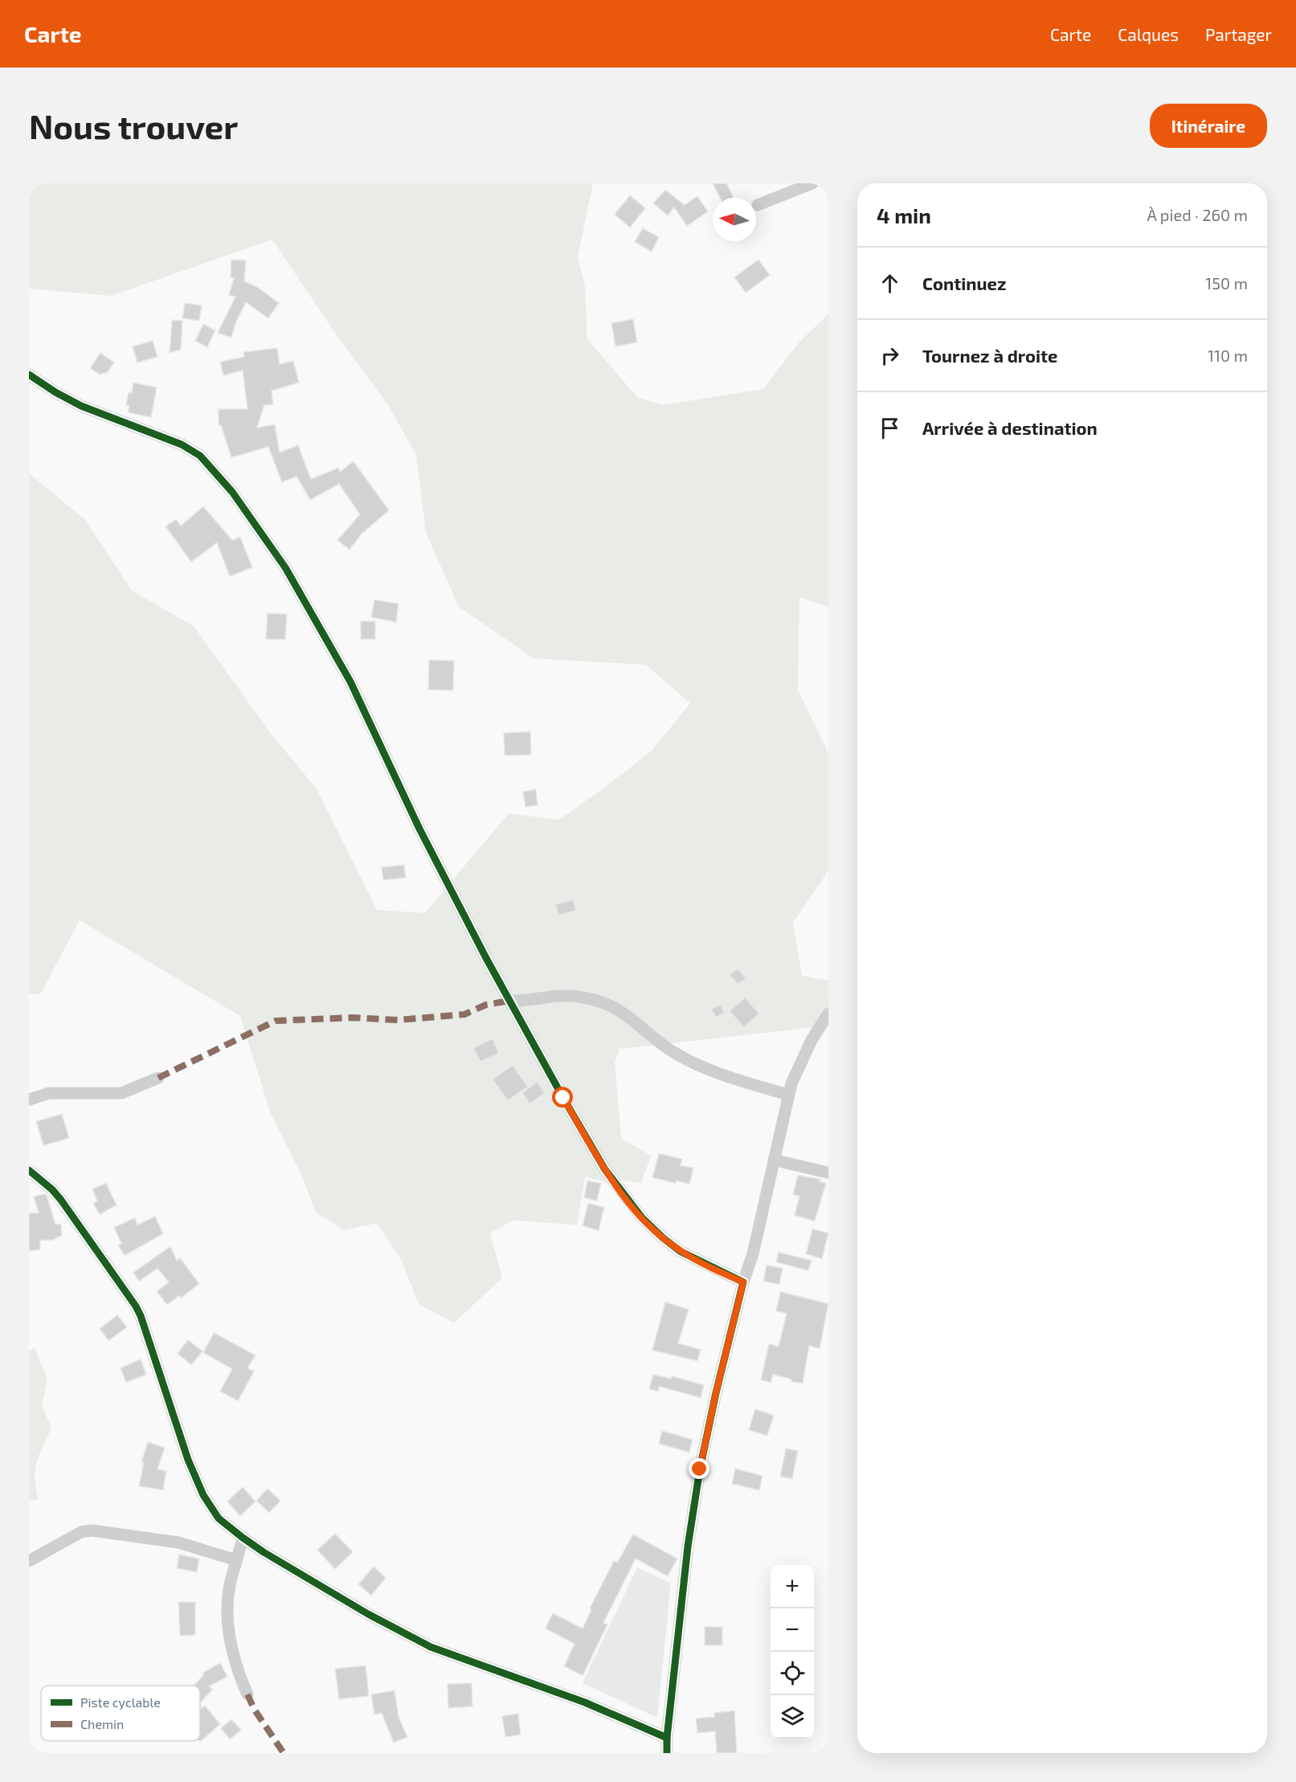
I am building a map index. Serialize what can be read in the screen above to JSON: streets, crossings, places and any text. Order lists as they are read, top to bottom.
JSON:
{
  "legend": ["Piste cyclable", "Chemin"],
  "north": "left",
  "page": {
    "header": "Carte",
    "nav": ["Carte", "Calques", "Partager"],
    "buttons": "Itinéraire",
    "title": "Nous trouver",
    "heading": ["4 min", "À pied · 260 m"],
    "list": [
      ["Continuez", "150 m"],
      ["Tournez à droite", "110 m"],
      "Arrivée à destination"
    ],
    "map_buttons": ["+", "−"]
  }
}
